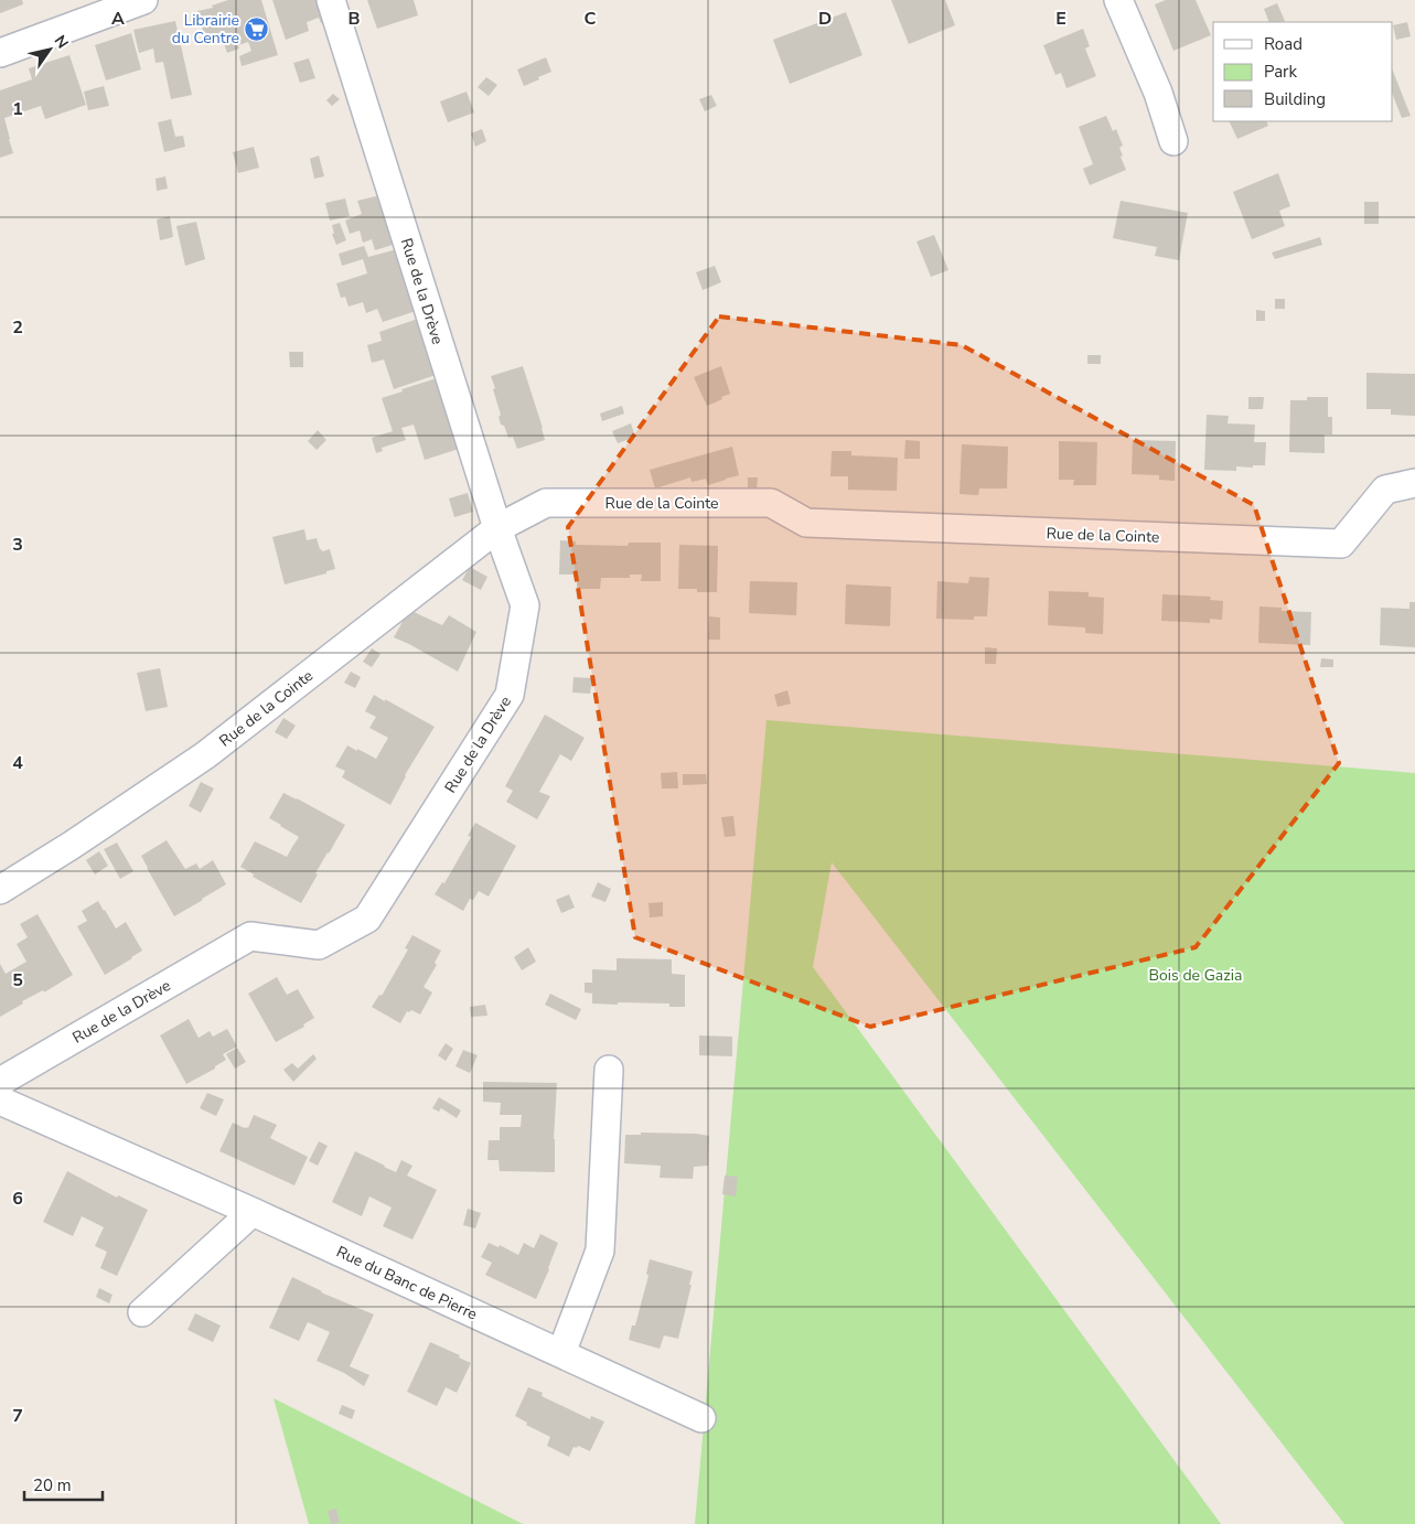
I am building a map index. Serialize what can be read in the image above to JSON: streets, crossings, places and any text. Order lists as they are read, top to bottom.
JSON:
{
  "streets": {
    "street": ["Rue de la Drève", "Rue de la Cointe", "Rue du Banc de Pierre"]
  },
  "crossings": [
    ["Rue de la Drève", "Rue de la Cointe"]
  ],
  "parks": ["Bois de Gazia"],
  "places": {
    "supermarket": ["Librairie du Centre"]
  },
  "legend": ["Road", "Park", "Building"],
  "scale_bar": "20 m",
  "north": "top right",
  "grid": {
    "columns": [
      "A",
      "B",
      "C",
      "D",
      "E"
    ],
    "rows": [
      "1",
      "2",
      "3",
      "4",
      "5",
      "6",
      "7"
    ]
  }
}
